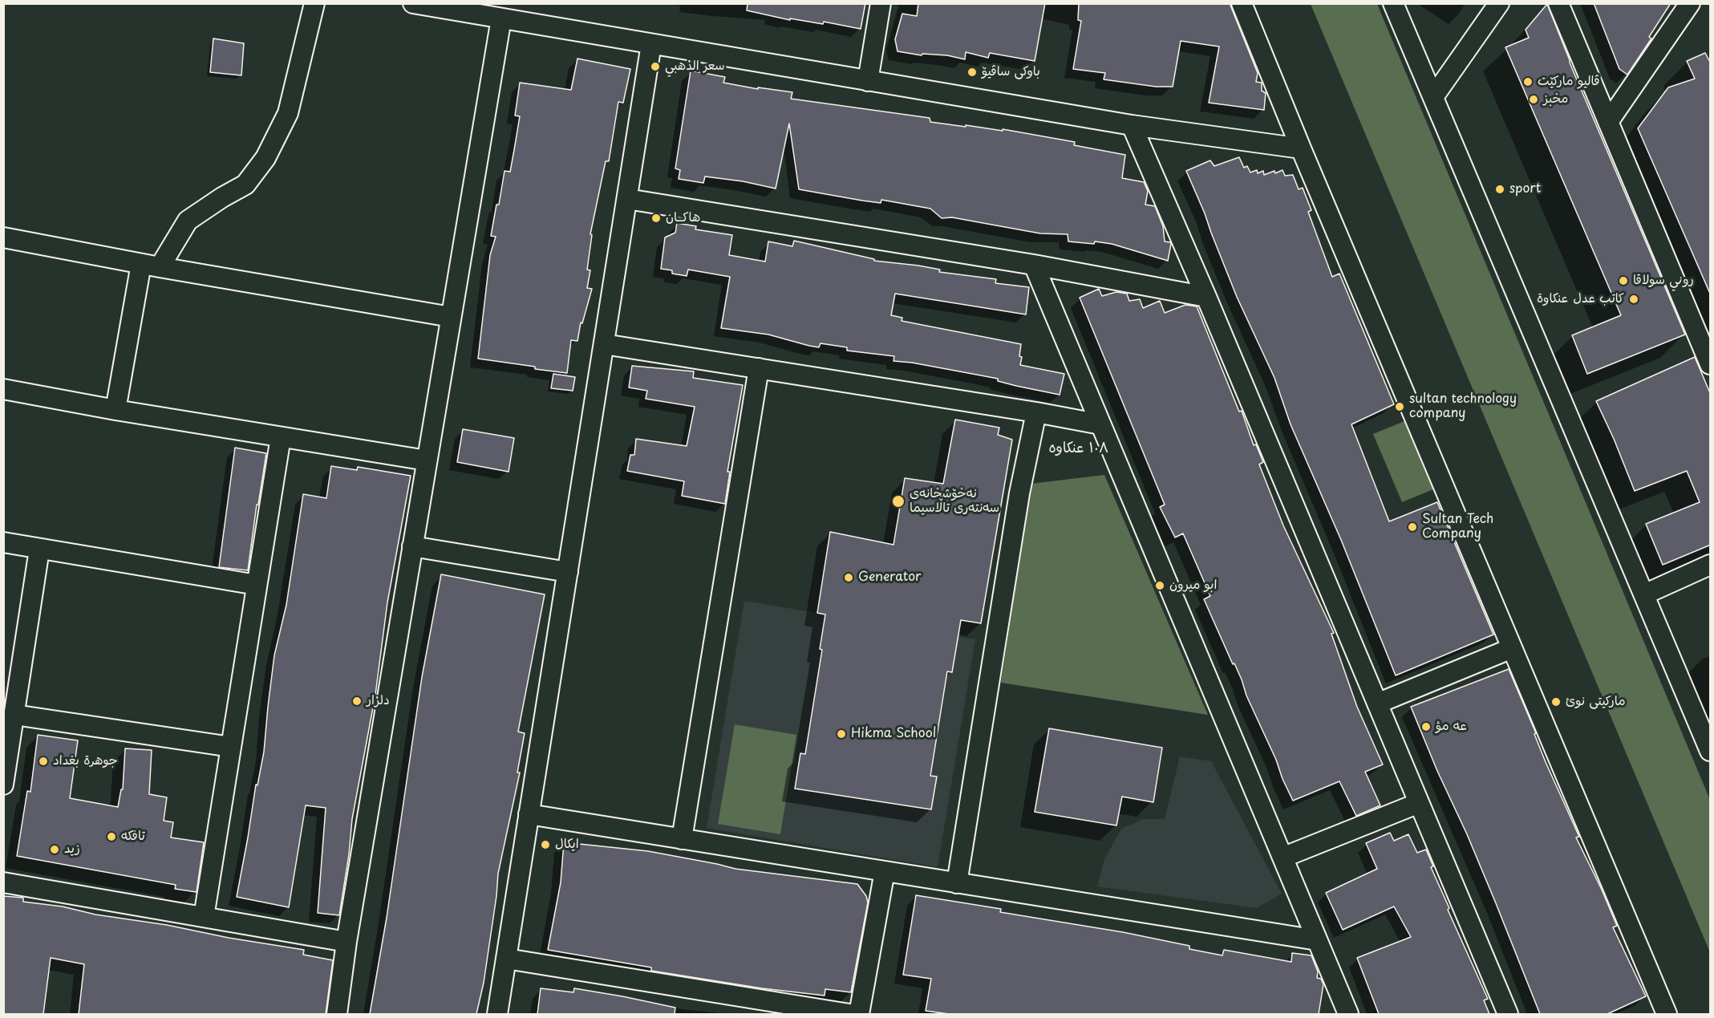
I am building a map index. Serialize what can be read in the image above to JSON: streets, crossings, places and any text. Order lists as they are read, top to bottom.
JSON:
{
  "districts": ["١٠٨ عنکاوە"],
  "places": [
    "سعر الذهبي",
    "باوکی ساڤیۆ",
    "ڤالیو مارکێت",
    "مخبز",
    "sport",
    "هاكــان",
    "روني سولاقا",
    "كاتب عدل عنكاوة",
    "sultan technology company",
    "نەخۆشخانەی سەنتەری تاڵاسیما",
    "Sultan Tech Company",
    "Generator",
    "ابو ميرون",
    "دلزار",
    "مارکیتی نوئ",
    "عه مؤ",
    "Hikma School",
    "جوهرة بغداد",
    "تافكه",
    "ايكال",
    "زيد"
  ]
}
